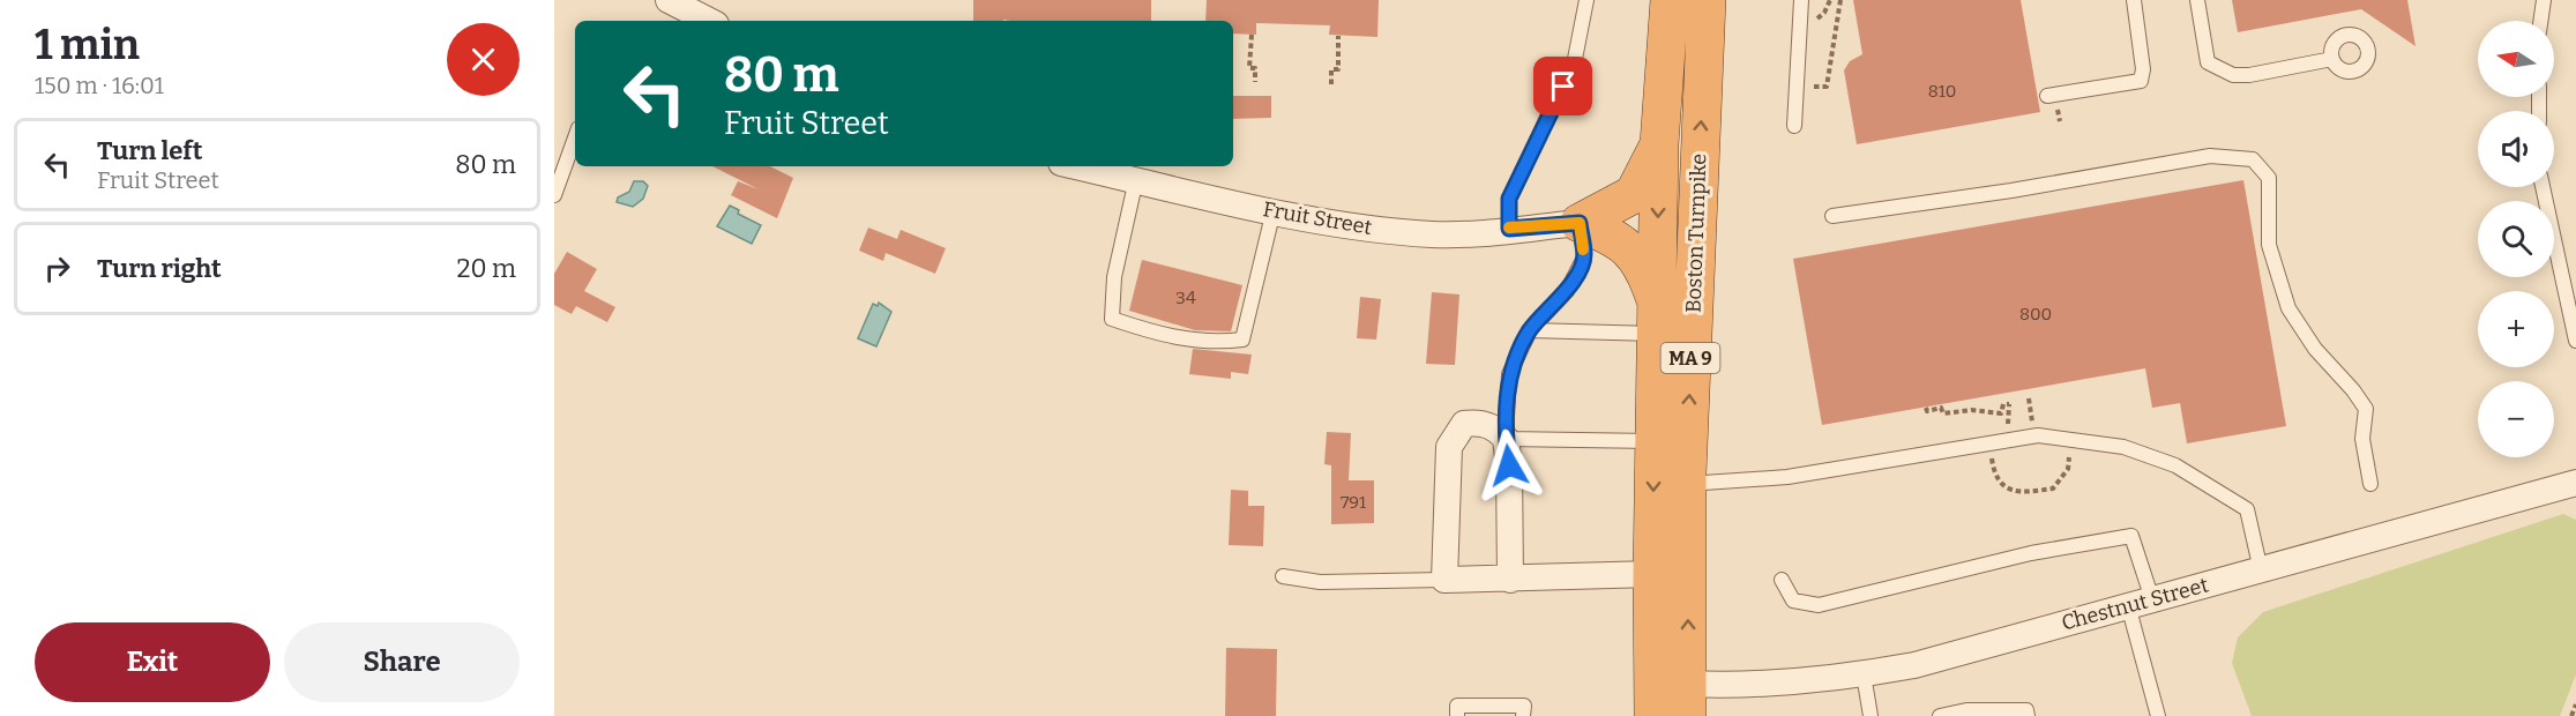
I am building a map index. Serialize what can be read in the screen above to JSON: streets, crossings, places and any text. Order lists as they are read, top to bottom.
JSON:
{
  "streets": {
    "highway": ["Boston Turnpike", "MA 9"],
    "street": ["Fruit Street", "Chestnut Street"]
  },
  "crossings": [
    ["Boston Turnpike", "Chestnut Street"]
  ],
  "house_numbers": [
    "810",
    "34",
    "800",
    "791"
  ],
  "north": "left",
  "page": {
    "heading": ["1 min", "150 m · 16:01"],
    "map_buttons": ["+", "−"],
    "turn": ["80 m", "Fruit Street"],
    "list": [
      {
        "name": "Turn left",
        "note": "Fruit Street",
        "value": "80 m"
      },
      {
        "name": "Turn right",
        "value": "20 m"
      }
    ],
    "buttons": ["Exit", "Share"]
  }
}
